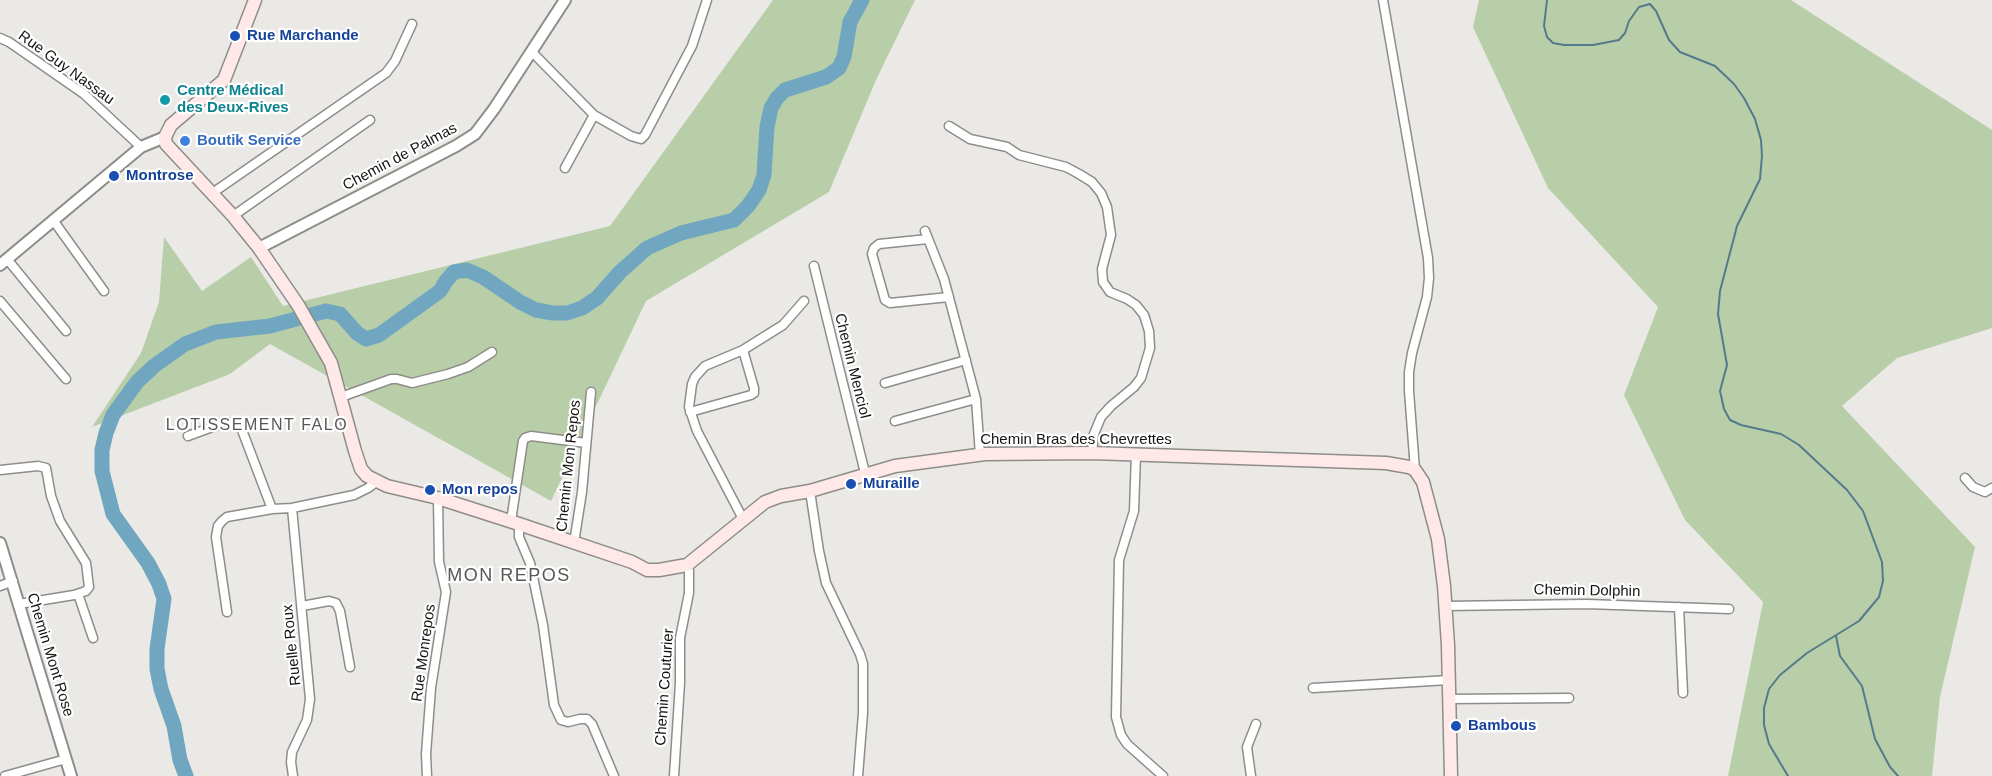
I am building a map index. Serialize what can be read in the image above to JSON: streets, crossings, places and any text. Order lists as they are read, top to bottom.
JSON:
{
  "streets": {
    "main road": ["Chemin Bras des Chevrettes"],
    "street": [
      "Rue Guy Nassau",
      "Chemin de Palmas",
      "Chemin Menciol",
      "Chemin Mon Repos",
      "Chemin Dolphin",
      "Ruelle Roux",
      "Rue Monrepos",
      "Chemin Mont Rose",
      "Chemin Couturier"
    ]
  },
  "crossings": [
    ["Chemin Menciol", "Chemin Bras des Chevrettes"],
    ["Chemin Bras des Chevrettes", "Chemin Couturier"]
  ],
  "districts": ["LOTISSEMENT FALO", "MON REPOS"],
  "places": [
    "Rue Marchande",
    "Centre Médical des Deux-Rives",
    "Boutik Service",
    "Montrose",
    "Muraille",
    "Mon repos",
    "Bambous"
  ]
}
